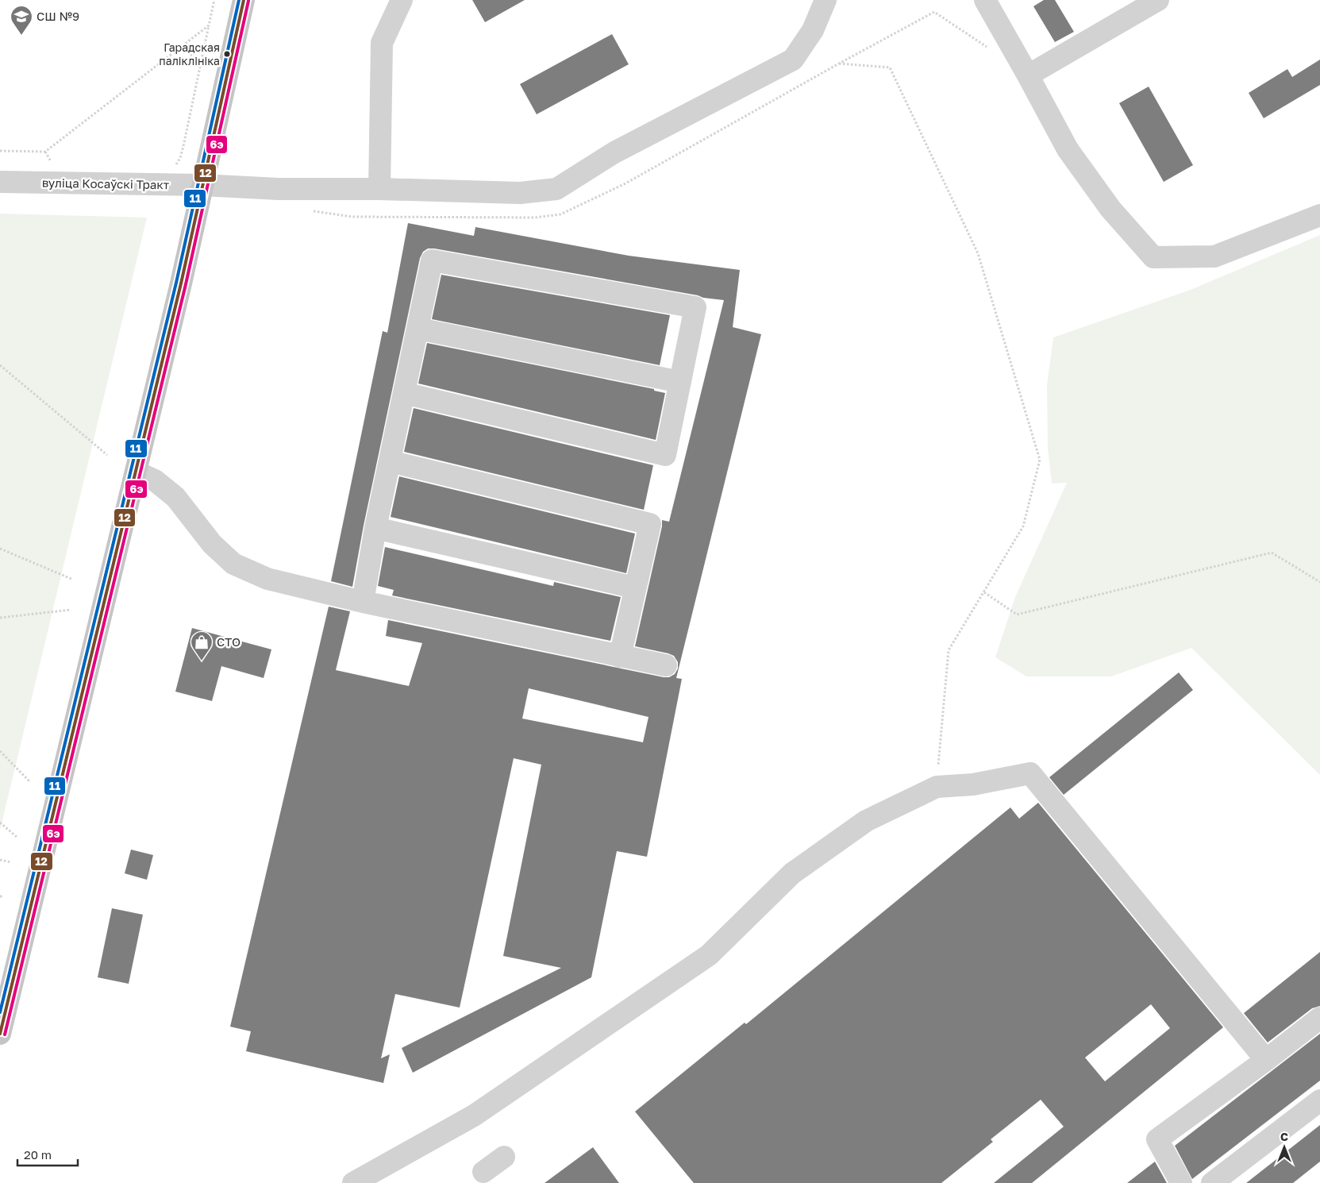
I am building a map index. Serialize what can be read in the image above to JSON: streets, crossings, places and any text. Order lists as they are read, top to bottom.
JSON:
{
  "streets": {
    "street": ["вуліца Косаўскі Тракт"]
  },
  "places": {
    "school or university": ["СШ №9"],
    "other": ["Гарадская паліклініка"],
    "shop": ["СТО"]
  },
  "lines": ["transit line 12", "transit line 11", "transit line 6э"],
  "scale_bar": "20 m",
  "north": "top"
}
